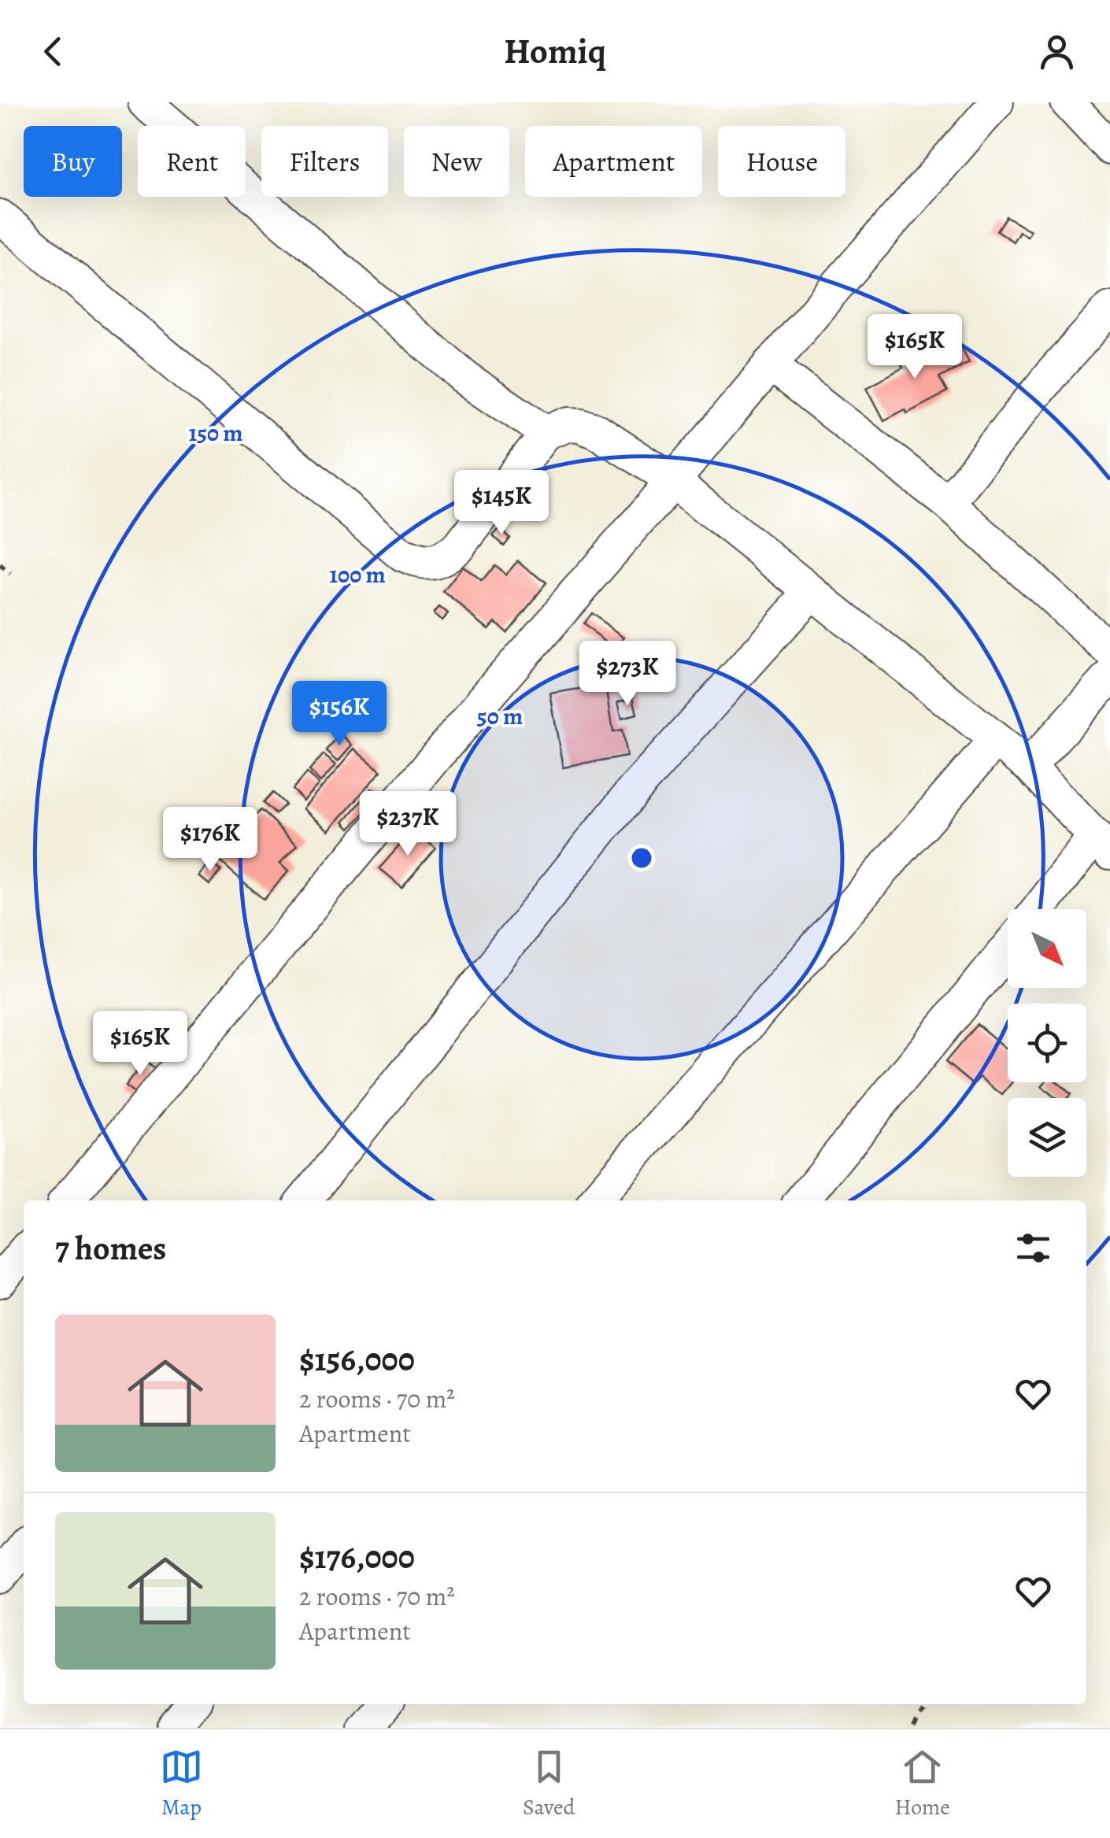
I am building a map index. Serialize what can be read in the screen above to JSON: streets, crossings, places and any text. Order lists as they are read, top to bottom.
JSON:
{
  "north": "bottom right",
  "page": {
    "header": "Homiq",
    "chip": [
      "Buy",
      "Rent",
      "Filters",
      "New",
      "Apartment",
      "House"
    ],
    "price": [
      "$165K",
      "$145K",
      "$273K",
      "$156K",
      "$237K",
      "$176K",
      "$165K"
    ],
    "heading": "7 homes",
    "list": [
      {
        "name": "$156,000",
        "note": "2 rooms · 70 m² · Apartment"
      },
      {
        "name": "$176,000",
        "note": "2 rooms · 70 m² · Apartment"
      }
    ],
    "tabs": ["Map", "Saved", "Home"]
  },
  "rings": ["150 m", "100 m", "50 m"]
}
